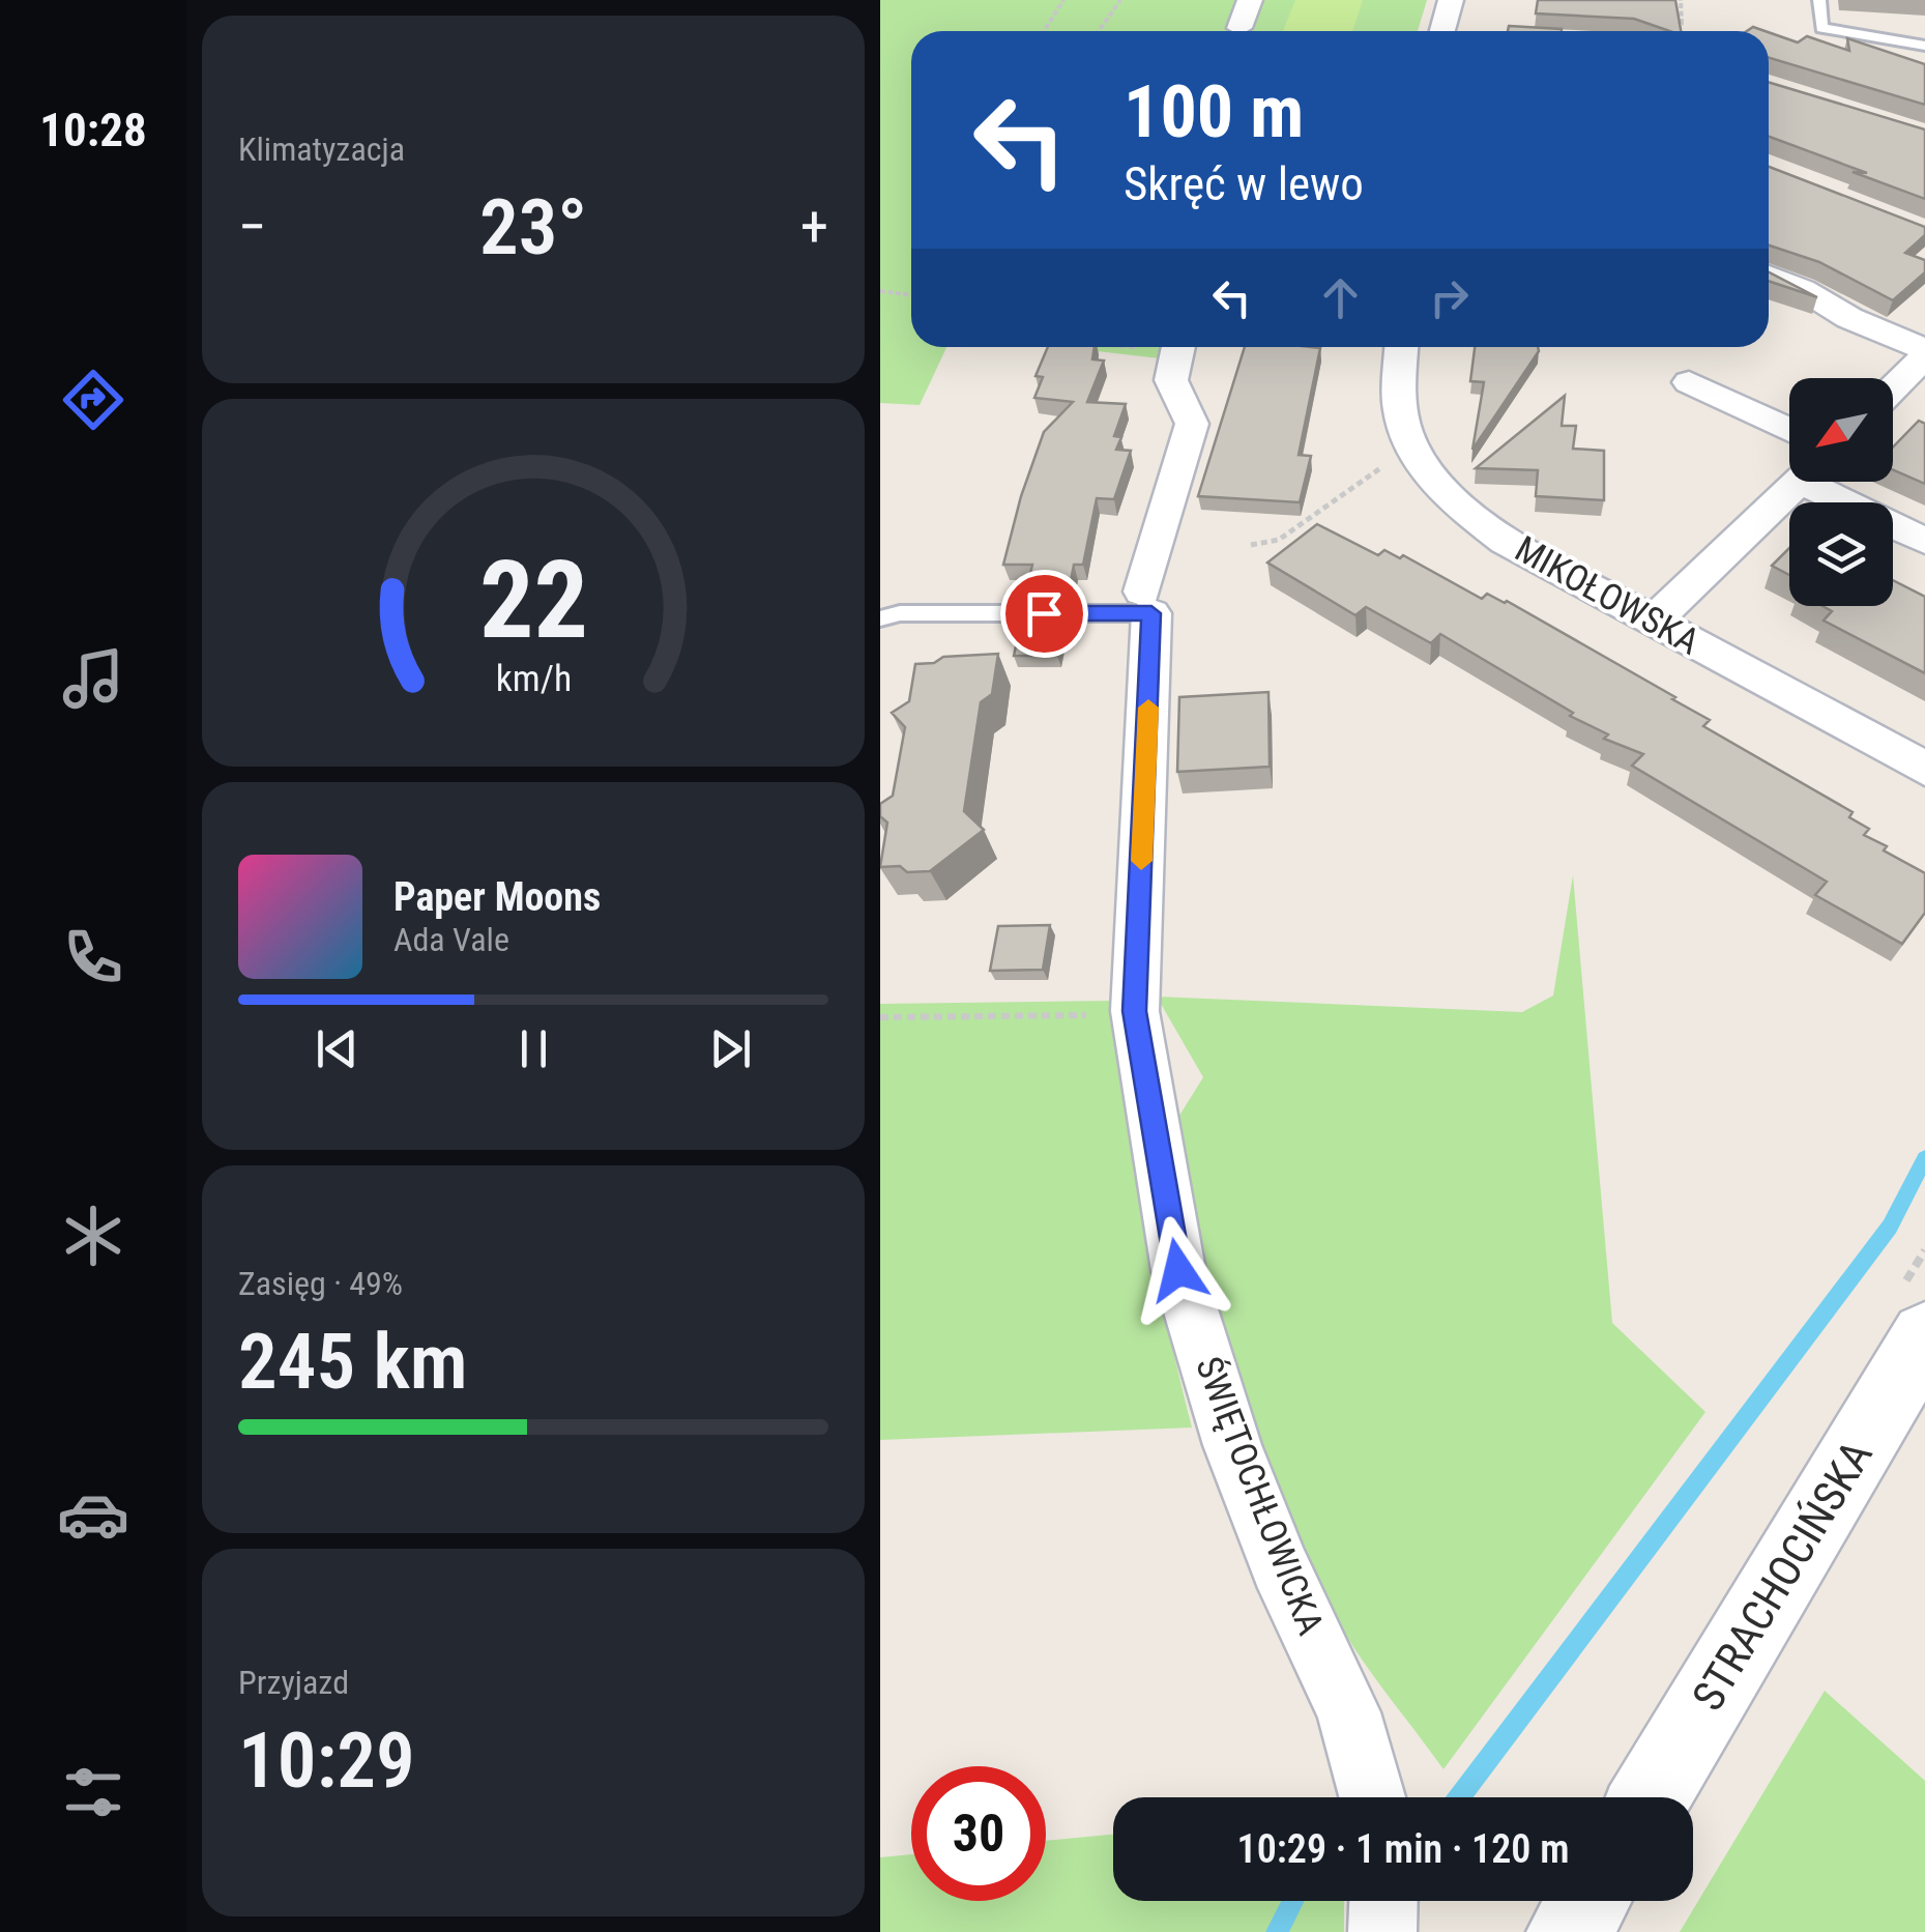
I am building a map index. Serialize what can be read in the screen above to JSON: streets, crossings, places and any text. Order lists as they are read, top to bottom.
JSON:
{
  "streets": {
    "main road": ["STRACHOCIŃSKA"],
    "street": ["MIKOŁOWSKA", "ŚWIĘTOCHŁOWICKA"]
  },
  "north": "bottom left",
  "page": {
    "tabs": "10:28",
    "tile": [
      "Klimatyzacja",
      ["Zasięg · 49%", "245 km"],
      ["Przyjazd", "10:29"]
    ],
    "turn": ["100 m", "Skręć w lewo"],
    "heat": ["−", "23°", "+"],
    "song": ["Paper Moons", "Ada Vale"],
    "limit": "30",
    "trip": "10:29 · 1 min · 120 m",
    "gauge": ["22", "km/h"]
  }
}
